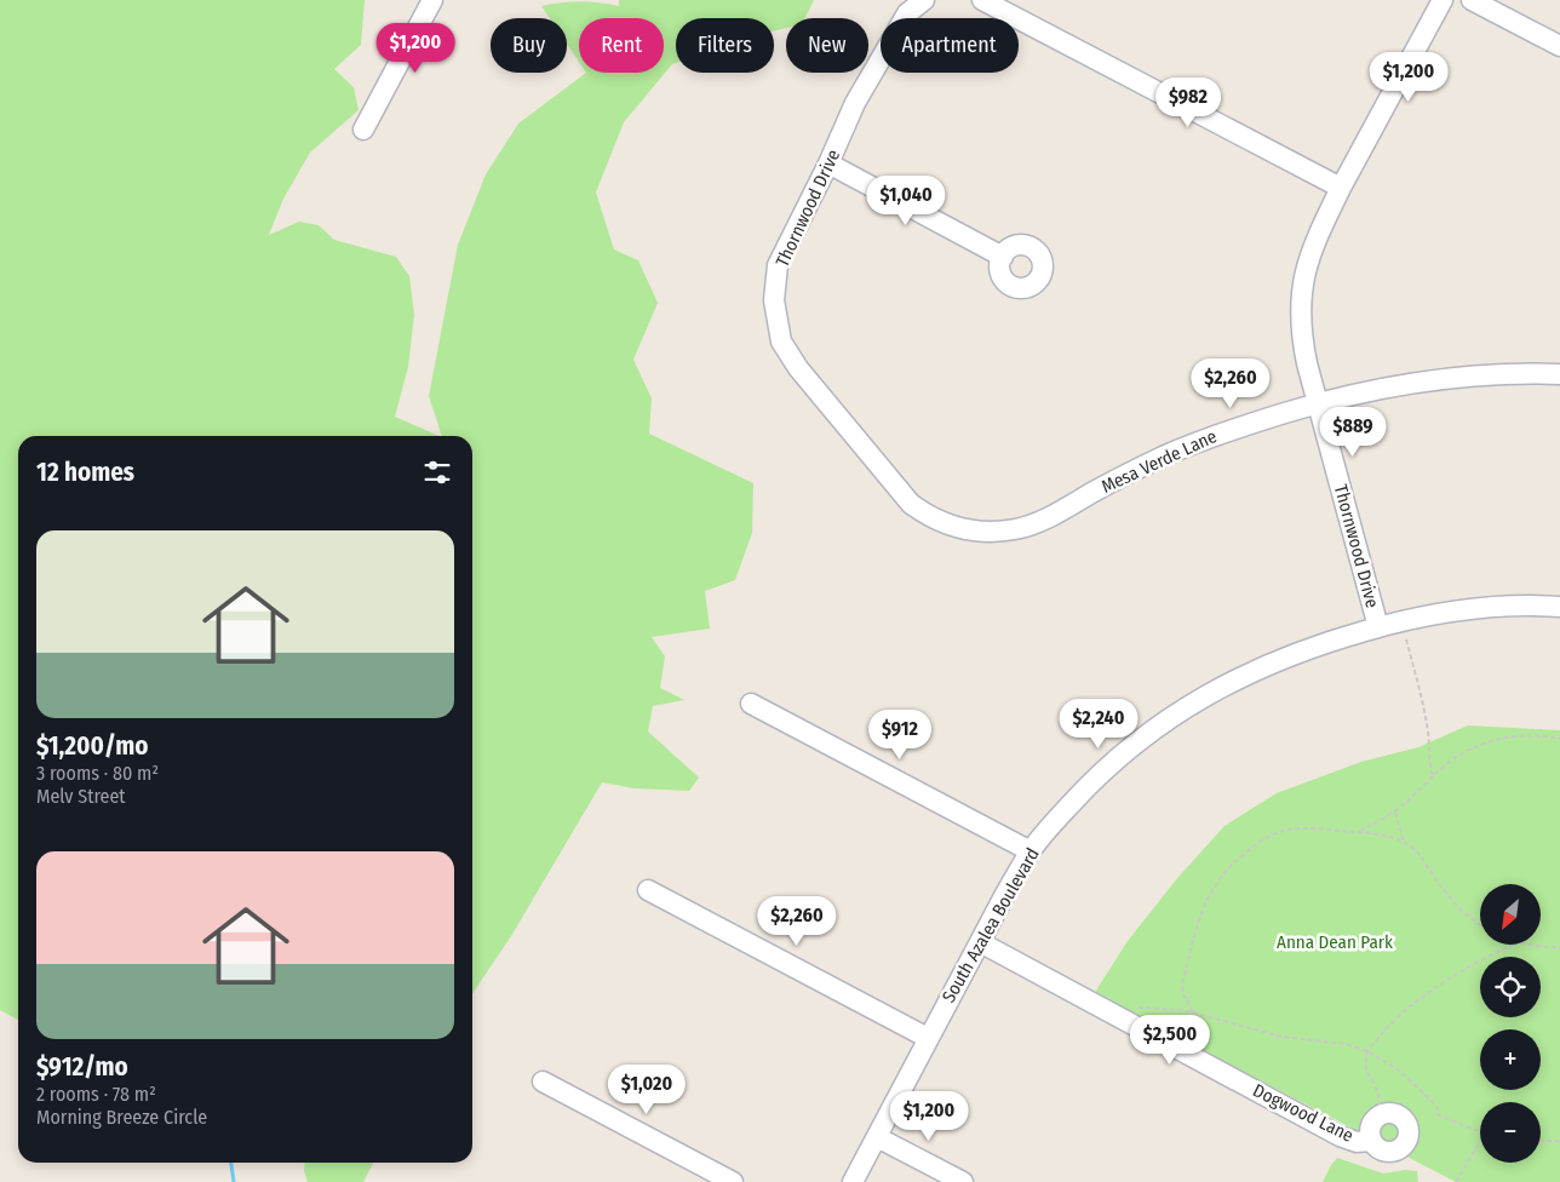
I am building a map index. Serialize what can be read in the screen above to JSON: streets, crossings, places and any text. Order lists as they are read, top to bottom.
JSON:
{
  "streets": {
    "street": [
      "Thornwood Drive",
      "Mesa Verde Lane",
      "South Azalea Boulevard",
      "Dogwood Lane"
    ]
  },
  "crossings": [
    ["Thornwood Drive", "Mesa Verde Lane"],
    ["Thornwood Drive", "South Azalea Boulevard"],
    ["South Azalea Boulevard", "Dogwood Lane"]
  ],
  "parks": ["Anna Dean Park"],
  "north": "bottom left",
  "page": {
    "chip": [
      "Buy",
      "Rent",
      "Filters",
      "New",
      "Apartment"
    ],
    "price": [
      "$1,200",
      "$1,200",
      "$982",
      "$1,040",
      "$2,260",
      "$889",
      "$2,240",
      "$912",
      "$2,260",
      "$2,500",
      "$1,020",
      "$1,200"
    ],
    "heading": "12 homes",
    "list": [
      {
        "name": "$1,200/mo",
        "note": "3 rooms · 80 m² · Melv Street"
      },
      {
        "name": "$912/mo",
        "note": "2 rooms · 78 m² · Morning Breeze Circle"
      }
    ],
    "map_buttons": ["+", "−"]
  }
}
